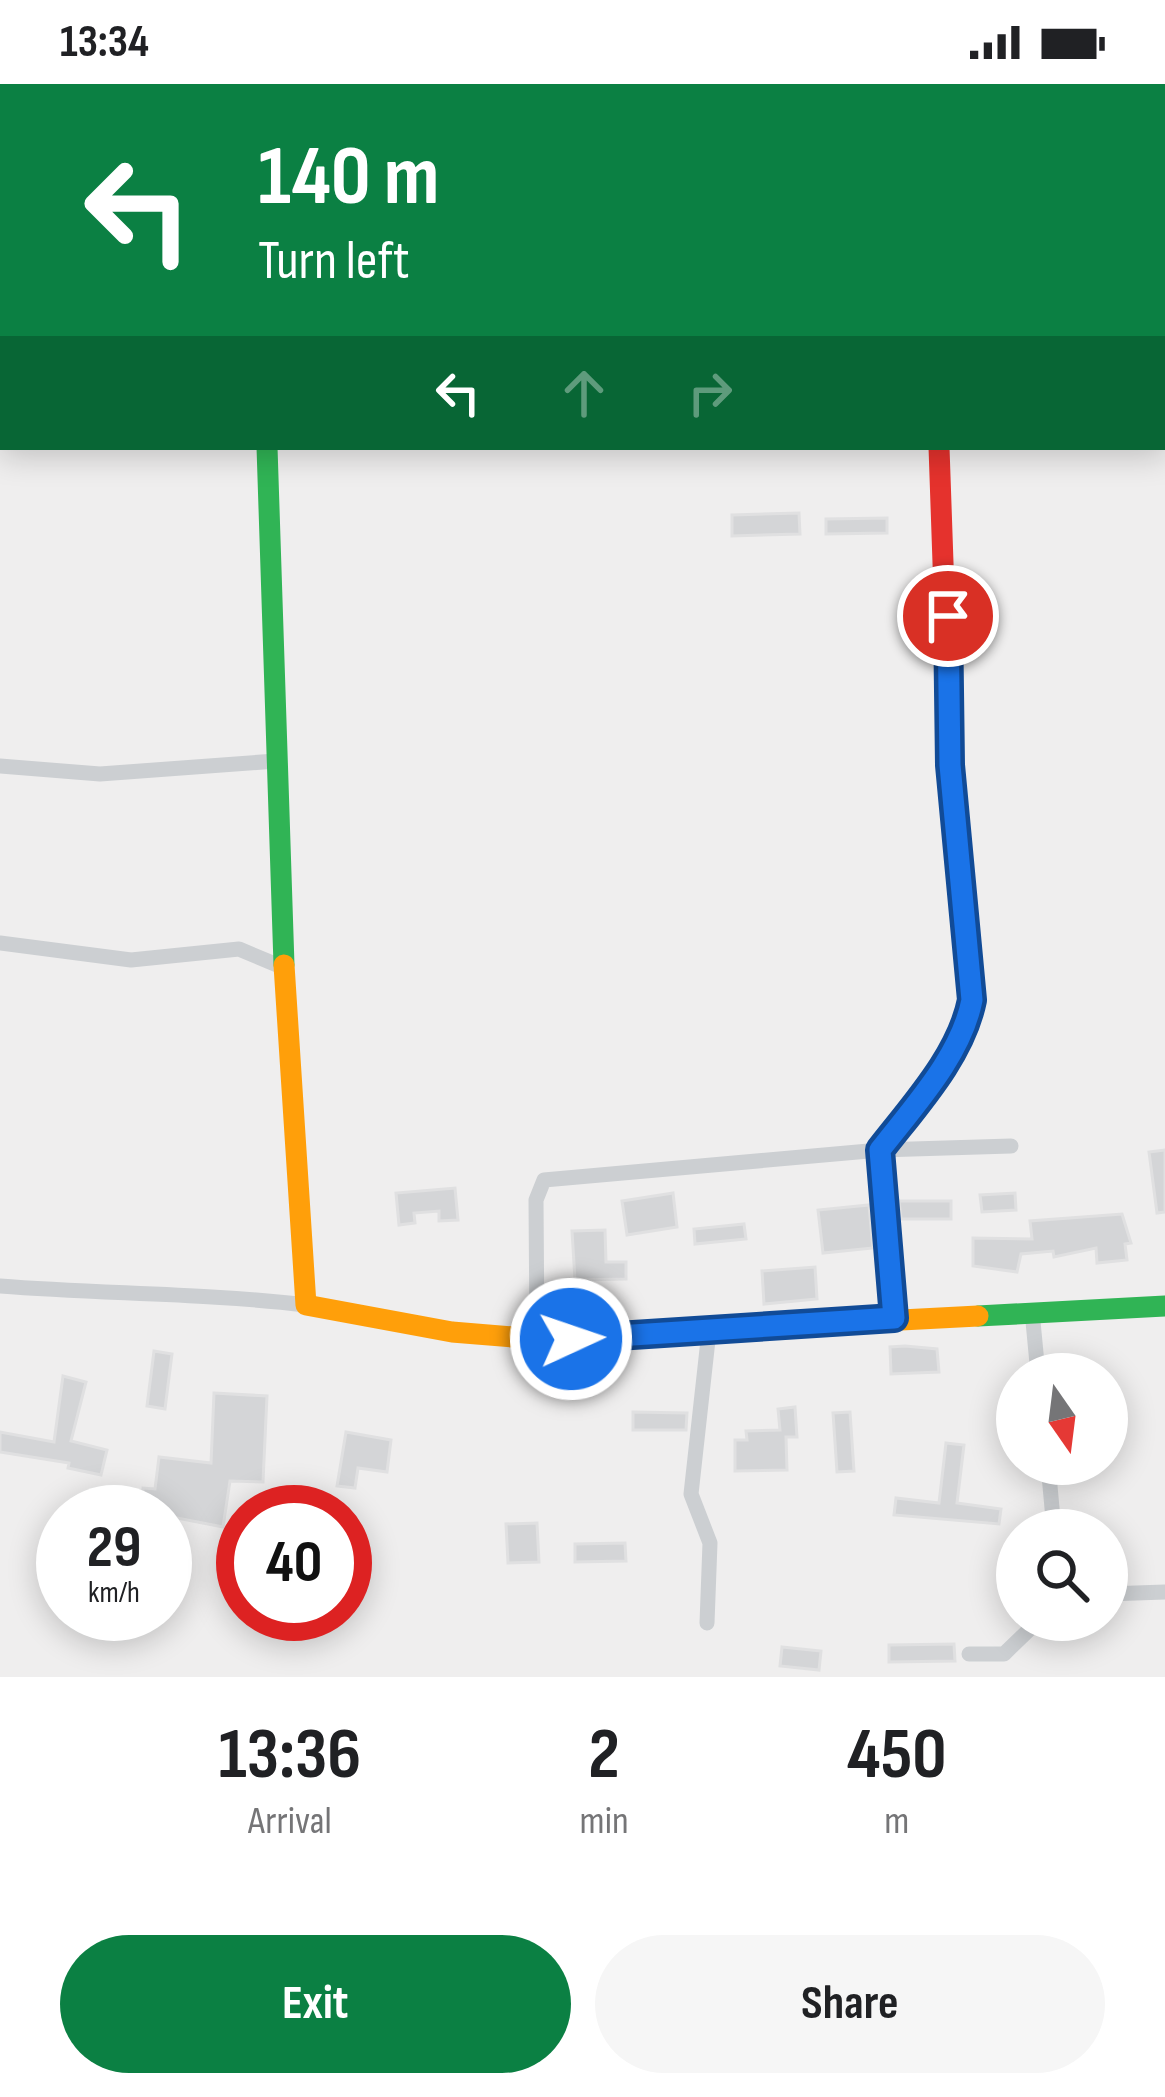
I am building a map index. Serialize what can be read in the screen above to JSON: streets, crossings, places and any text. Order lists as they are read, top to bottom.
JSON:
{
  "north": "bottom",
  "page": {
    "status": "13:34",
    "turn": ["140 m", "Turn left"],
    "speed": "29 km/h",
    "limit": "40",
    "eta": [
      "13:36",
      "Arrival",
      "2",
      "min",
      "450",
      "m"
    ],
    "buttons": ["Exit", "Share"]
  }
}
